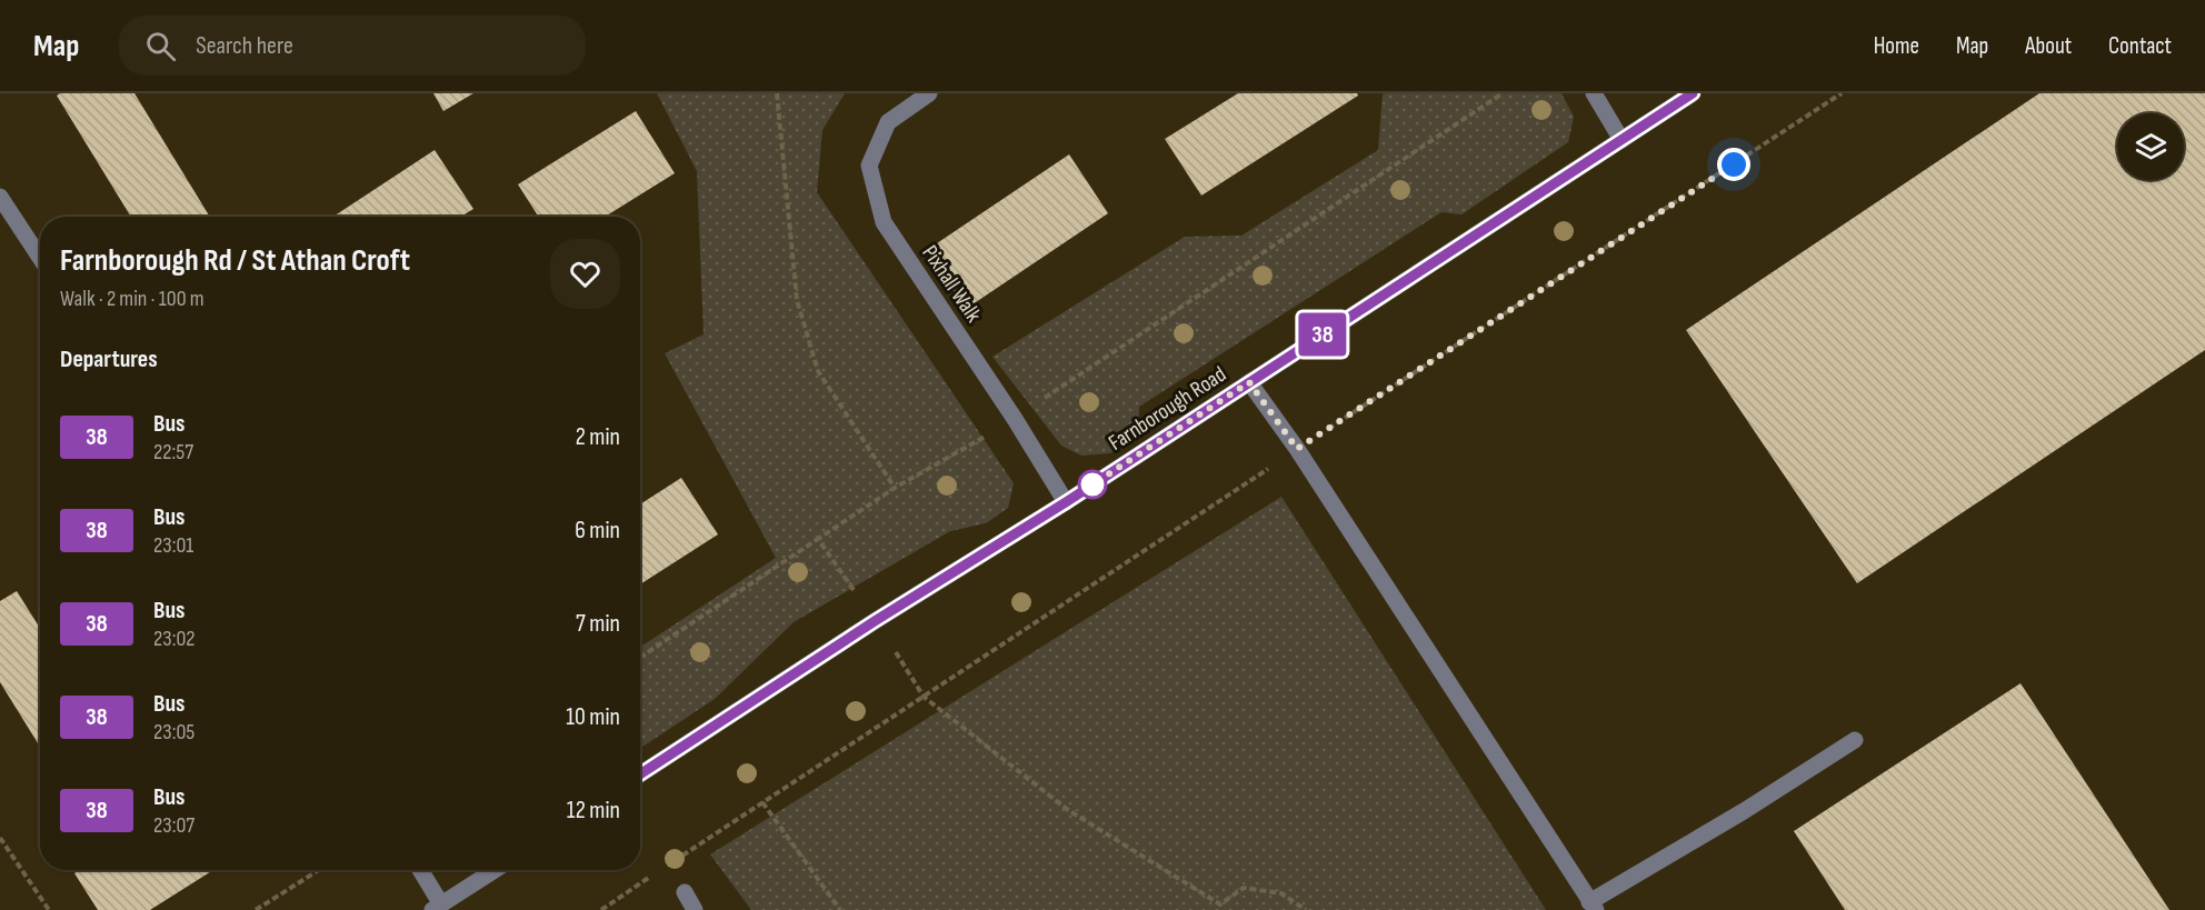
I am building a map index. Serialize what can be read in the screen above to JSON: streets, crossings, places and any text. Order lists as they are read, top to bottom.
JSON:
{
  "streets": {
    "street": ["Pixhall Walk", "Farnborough Road"]
  },
  "crossings": [
    ["Pixhall Walk", "Farnborough Road"]
  ],
  "lines": ["bus line 38"],
  "page": {
    "header": "Map",
    "search": "Search here",
    "nav": [
      "Home",
      "Map",
      "About",
      "Contact"
    ],
    "on_map": "38",
    "heading": [
      ["Farnborough Rd / St Athan Croft", "Walk · 2 min · 100 m"],
      "Departures"
    ],
    "list": [
      {
        "mark": "38",
        "name": "Bus",
        "note": "22:57",
        "value": "2 min"
      },
      {
        "mark": "38",
        "name": "Bus",
        "note": "23:01",
        "value": "6 min"
      },
      {
        "mark": "38",
        "name": "Bus",
        "note": "23:02",
        "value": "7 min"
      },
      {
        "mark": "38",
        "name": "Bus",
        "note": "23:05",
        "value": "10 min"
      },
      {
        "mark": "38",
        "name": "Bus",
        "note": "23:07",
        "value": "12 min"
      }
    ]
  }
}
